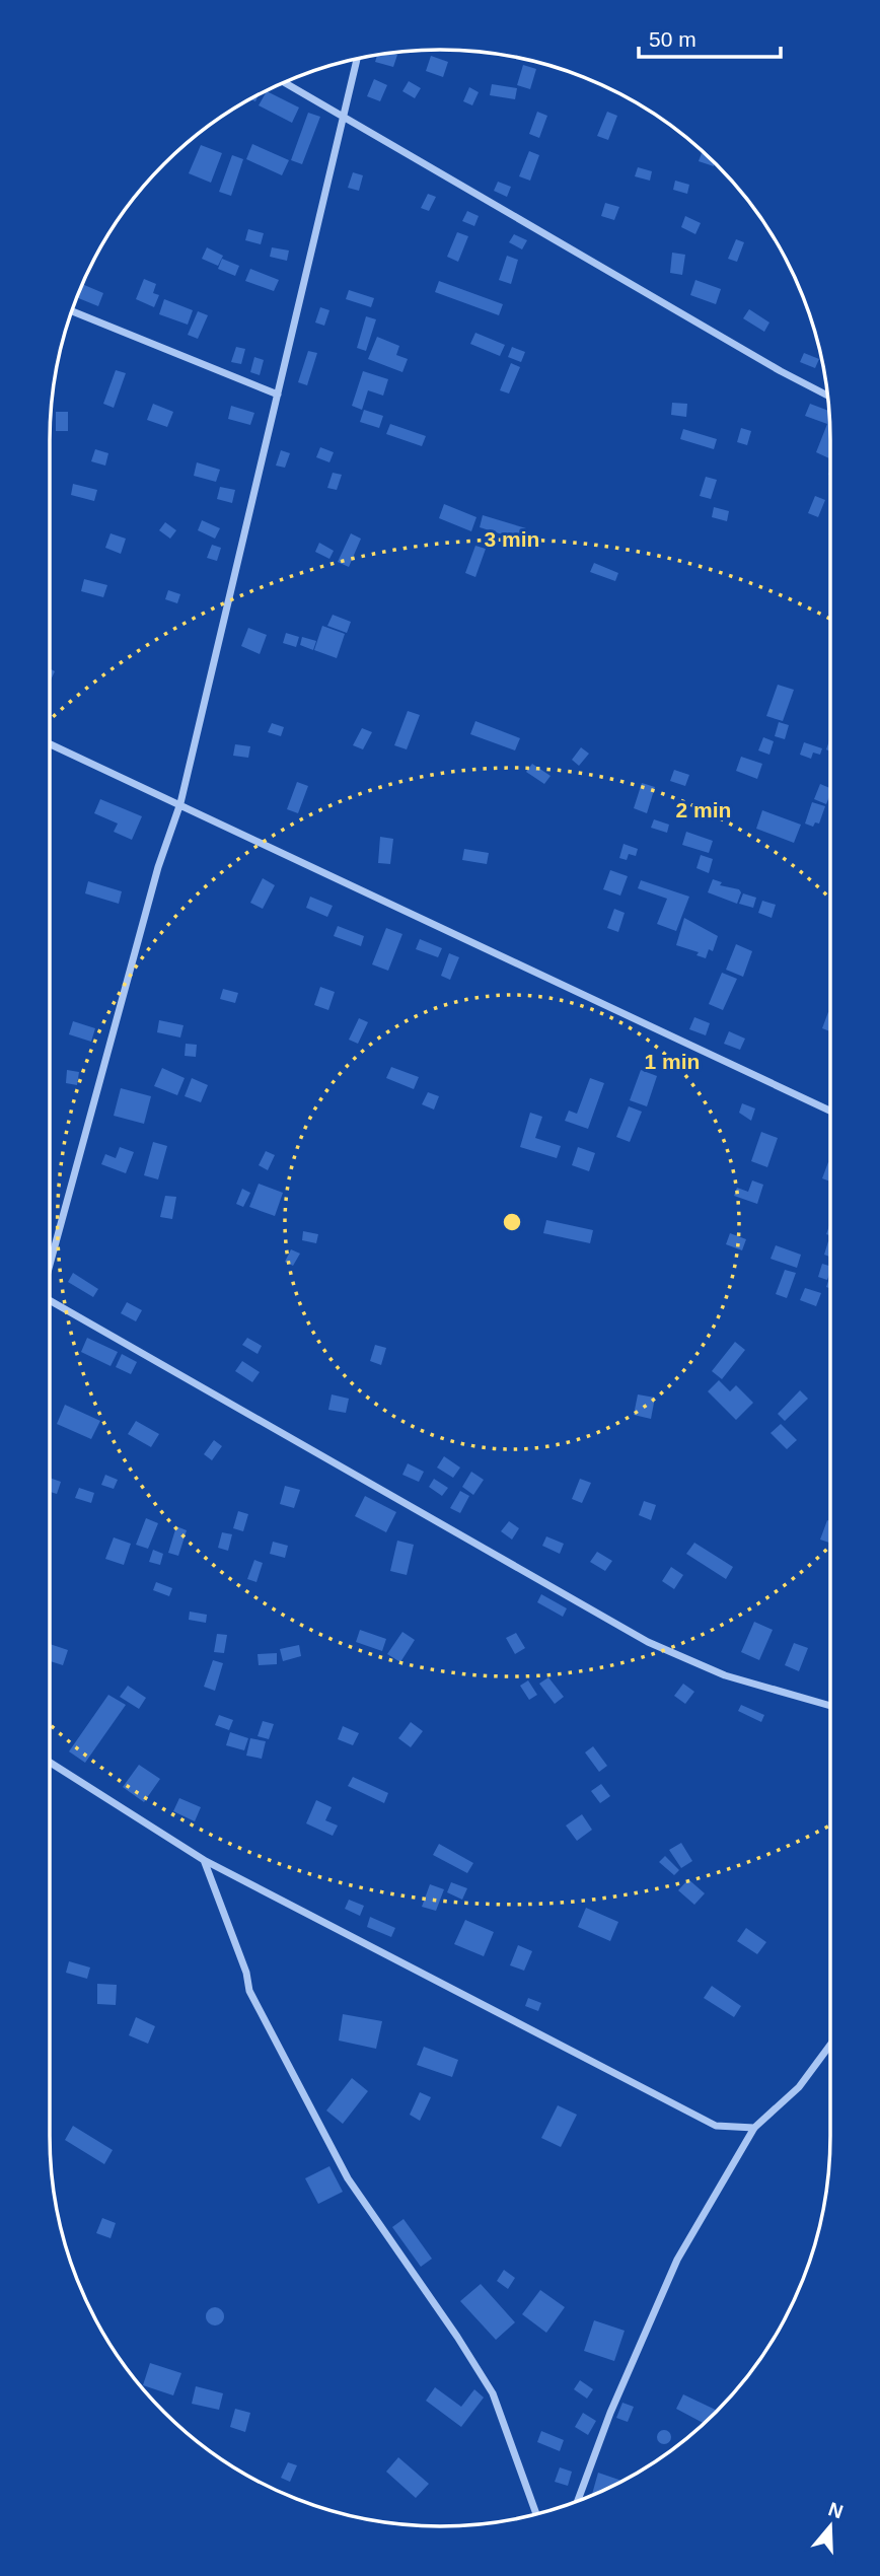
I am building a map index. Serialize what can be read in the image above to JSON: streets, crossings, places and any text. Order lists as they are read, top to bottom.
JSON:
{
  "scale_bar": "50 m",
  "north": "top",
  "rings": ["3 min", "2 min", "1 min"]
}
